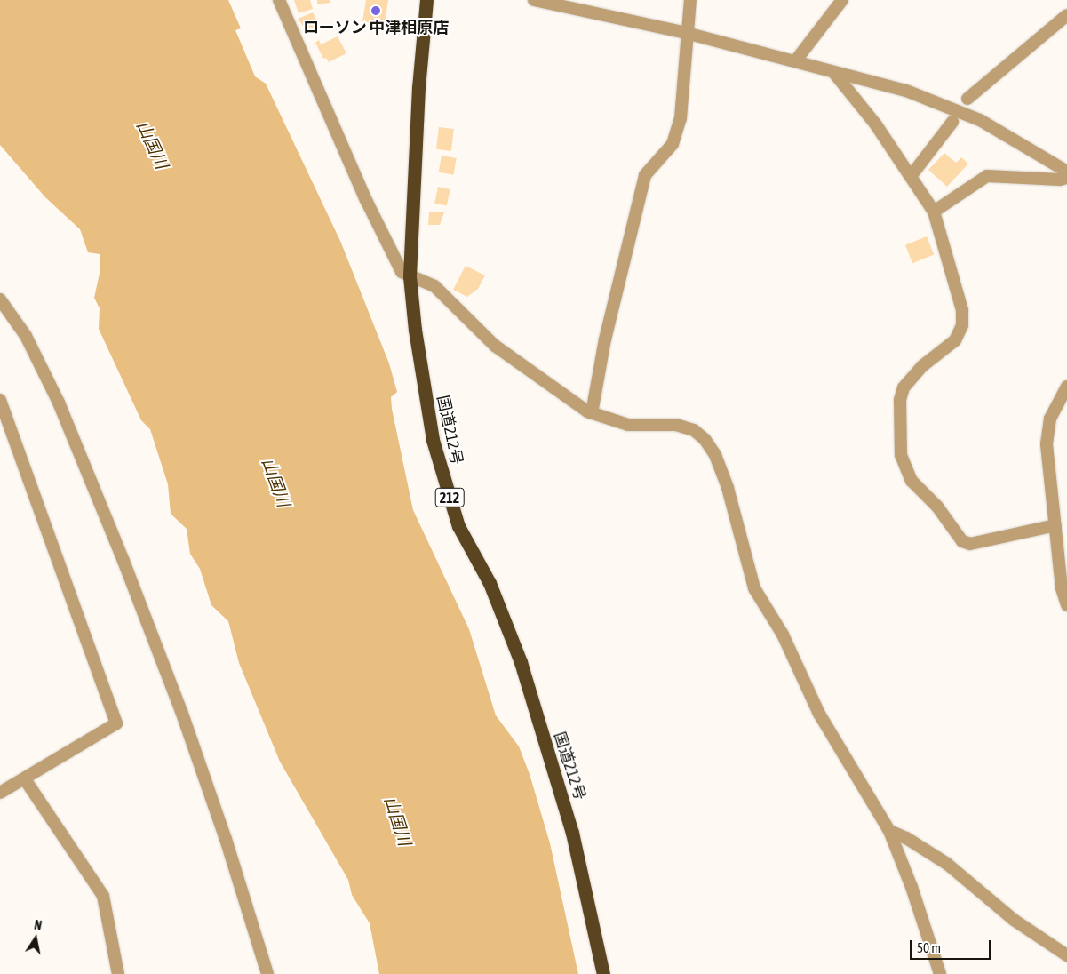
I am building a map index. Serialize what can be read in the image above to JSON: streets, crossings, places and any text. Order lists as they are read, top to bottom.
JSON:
{
  "streets": {
    "highway": ["国道212号", "212"]
  },
  "water": ["山国川"],
  "places": ["ローソン 中津相原店"],
  "scale_bar": "50 m",
  "north": "top"
}
